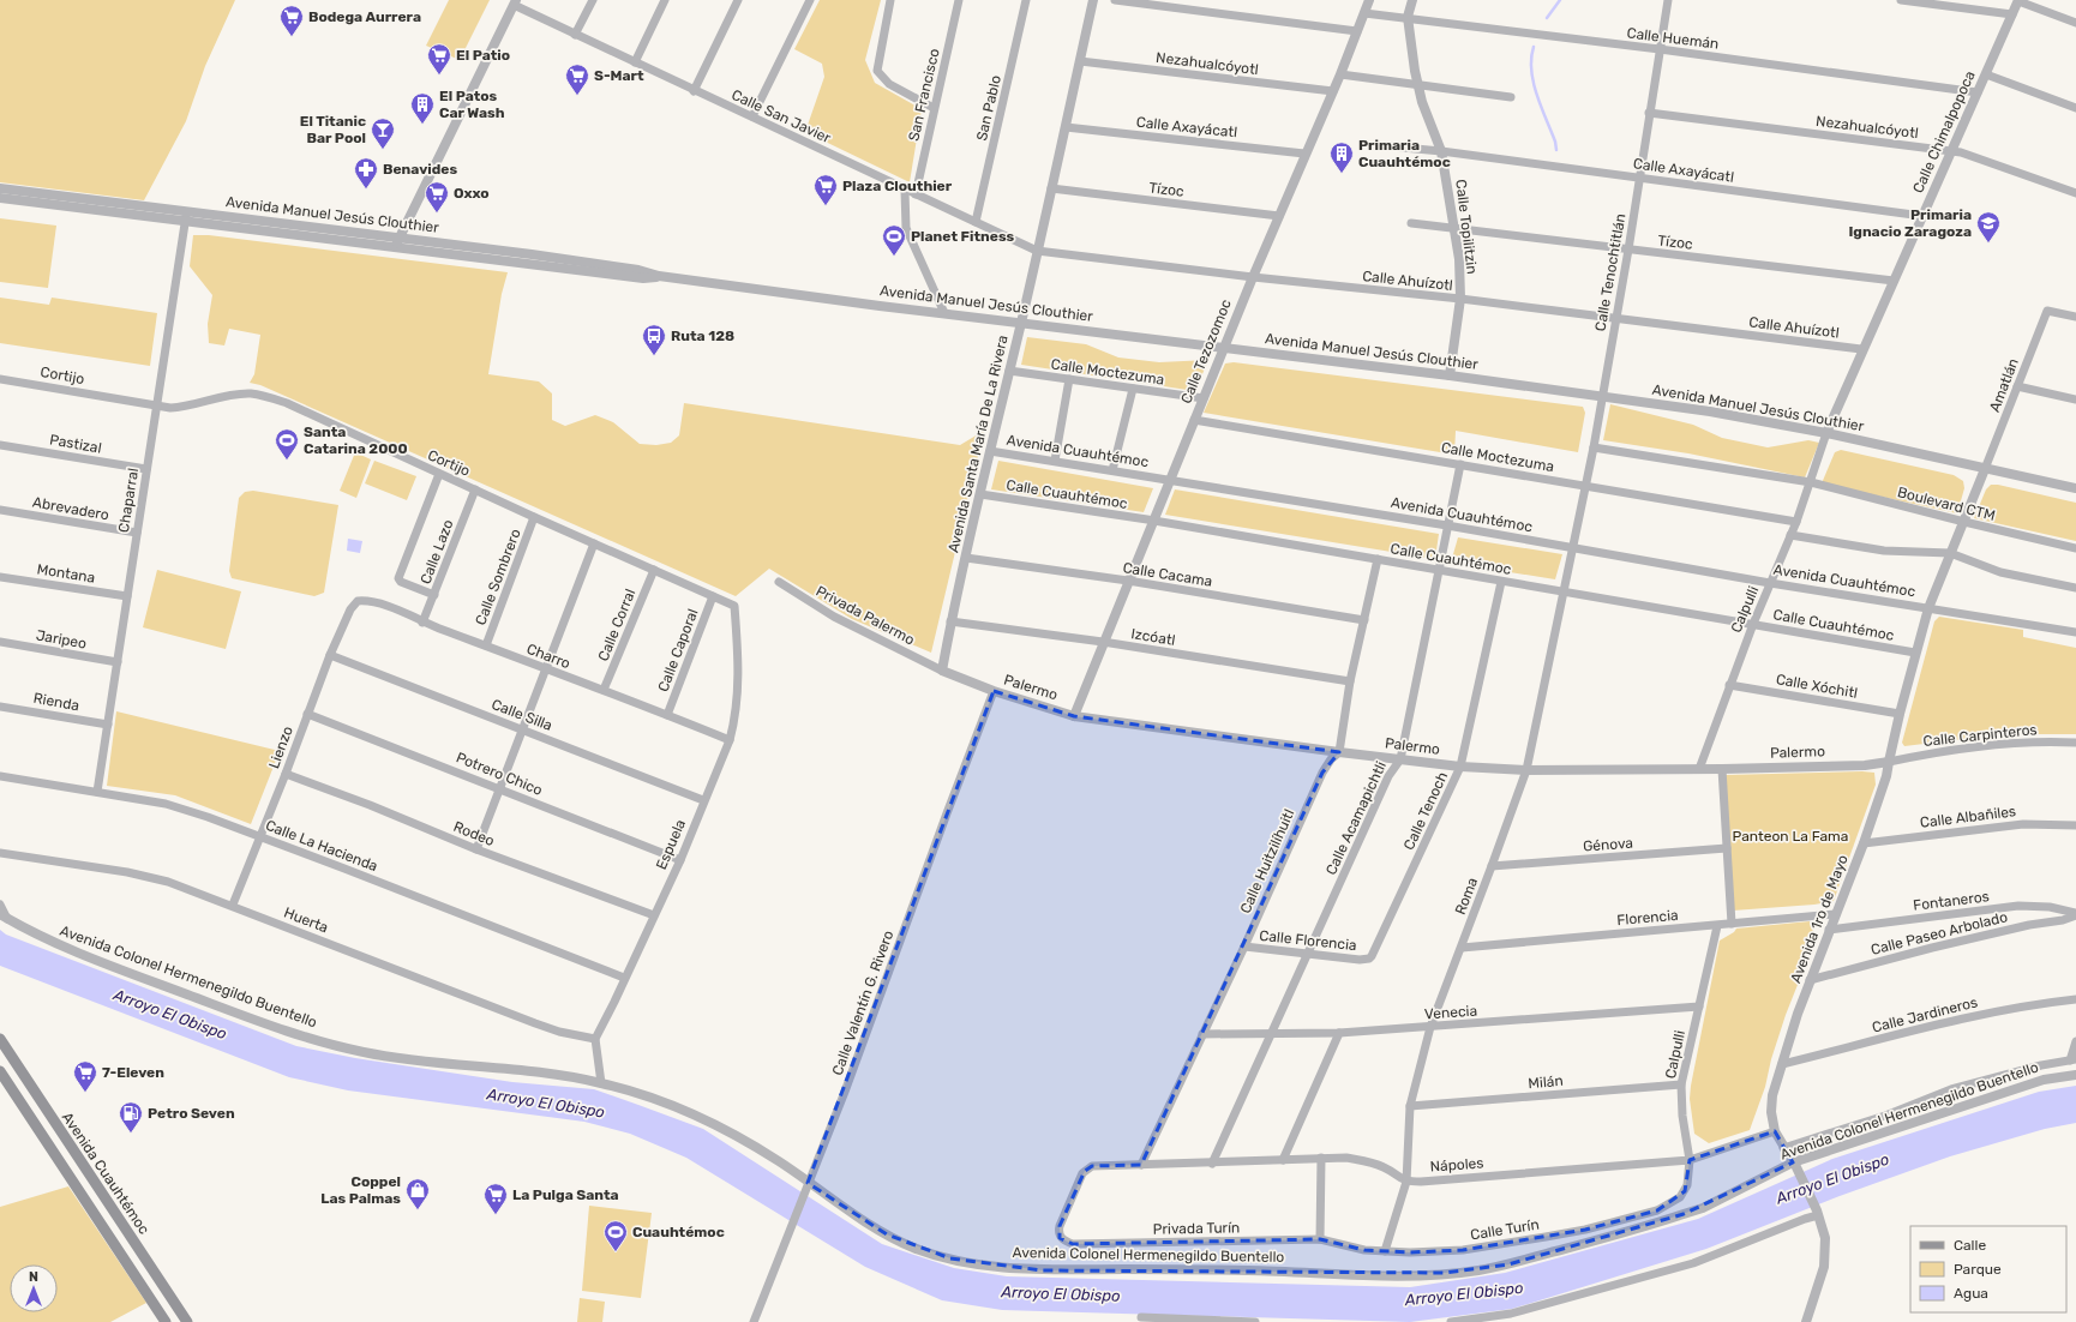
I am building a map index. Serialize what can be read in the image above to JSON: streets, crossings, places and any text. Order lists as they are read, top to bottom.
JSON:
{
  "streets": {
    "main road": ["Avenida Cuauhtémoc"],
    "street": [
      "Calle Huemán",
      "Nezahualcóyotl",
      "San Francisco",
      "San Pablo",
      "Calle San Javier",
      "Calle Axayácatl",
      "Calle Chimalpopoca",
      "Tízoc",
      "Avenida Manuel Jesús Clouthier",
      "Calle Topilitzin",
      "Calle Tenochtitlán",
      "Calle Ahuízotl",
      "Calle Tezozomoc",
      "Calle Moctezuma",
      "Cortijo",
      "Amatlán",
      "Pastizal",
      "Avenida Santa María De La Rivera",
      "Calle Cuauhtémoc",
      "Chaparral",
      "Boulevard CTM",
      "Abrevadero",
      "Calle Lazo",
      "Montana",
      "Calle Cacama",
      "Calle Sombrero",
      "Calpulli",
      "Privada Palermo",
      "Calle Corral",
      "Izcóatl",
      "Jaripeo",
      "Calle Caporal",
      "Charro",
      "Calle Xóchitl",
      "Palermo",
      "Rienda",
      "Calle Silla",
      "Calle Carpinteros",
      "Lienzo",
      "Potrero Chico",
      "Calle Tenoch",
      "Calle Albañiles",
      "Calle Acamapichtli",
      "Rodeo",
      "Espuela",
      "Génova",
      "Calle La Hacienda",
      "Calle Huitzilíhuitl",
      "Roma",
      "Fontaneros",
      "Florencia",
      "Avenida 1ro de Mayo",
      "Huerta",
      "Calle Paseo Arbolado",
      "Calle Florencia",
      "Avenida Colonel Hermenegildo Buentello",
      "Calle Valentín G. Rivero",
      "Venecia",
      "Calle Jardineros",
      "Milán",
      "Nápoles",
      "Privada Turín",
      "Calle Turín"
    ]
  },
  "crossings": [
    ["Calle Huemán", "Calle Chimalpopoca"],
    ["Calle Huemán", "Calle Topilitzin"],
    ["Calle Huemán", "Calle Tenochtitlán"],
    ["Calle Huemán", "Calle Tezozomoc"],
    ["Nezahualcóyotl", "Calle Chimalpopoca"],
    ["Nezahualcóyotl", "Calle Tenochtitlán"],
    ["Nezahualcóyotl", "Calle Tezozomoc"],
    ["Nezahualcóyotl", "Avenida Santa María De La Rivera"],
    ["San Francisco", "Calle San Javier"],
    ["San Pablo", "Calle San Javier"],
    ["Calle San Javier", "Calle Ahuízotl"],
    ["Calle San Javier", "Avenida Santa María De La Rivera"],
    ["Calle Axayácatl", "Calle Chimalpopoca"],
    ["Calle Axayácatl", "Calle Topilitzin"],
    ["Calle Axayácatl", "Calle Tenochtitlán"],
    ["Calle Axayácatl", "Calle Tezozomoc"],
    ["Calle Axayácatl", "Avenida Santa María De La Rivera"],
    ["Calle Chimalpopoca", "Tízoc"],
    ["Calle Chimalpopoca", "Avenida Manuel Jesús Clouthier"],
    ["Calle Chimalpopoca", "Calle Ahuízotl"],
    ["Calle Chimalpopoca", "Calpulli"],
    ["Tízoc", "Calle Topilitzin"],
    ["Tízoc", "Calle Tenochtitlán"],
    ["Tízoc", "Calle Tezozomoc"],
    ["Tízoc", "Avenida Santa María De La Rivera"],
    ["Avenida Manuel Jesús Clouthier", "Calle Topilitzin"],
    ["Avenida Manuel Jesús Clouthier", "Calle Tenochtitlán"],
    ["Avenida Manuel Jesús Clouthier", "Calle Tezozomoc"],
    ["Avenida Manuel Jesús Clouthier", "Amatlán"],
    ["Avenida Manuel Jesús Clouthier", "Avenida Santa María De La Rivera"],
    ["Avenida Manuel Jesús Clouthier", "Chaparral"],
    ["Avenida Manuel Jesús Clouthier", "Calpulli"],
    ["Avenida Manuel Jesús Clouthier", "Avenida 1ro de Mayo"],
    ["Calle Topilitzin", "Calle Ahuízotl"],
    ["Calle Tenochtitlán", "Calle Ahuízotl"],
    ["Calle Tenochtitlán", "Calle Moctezuma"],
    ["Calle Tenochtitlán", "Avenida Cuauhtémoc"],
    ["Calle Tenochtitlán", "Boulevard CTM"],
    ["Calle Tenochtitlán", "Roma"],
    ["Calle Ahuízotl", "Calle Tezozomoc"],
    ["Calle Ahuízotl", "Avenida Santa María De La Rivera"],
    ["Calle Tezozomoc", "Calle Moctezuma"],
    ["Calle Tezozomoc", "Avenida Cuauhtémoc"],
    ["Calle Tezozomoc", "Calle Cuauhtémoc"],
    ["Calle Tezozomoc", "Calle Cacama"],
    ["Calle Tezozomoc", "Izcóatl"],
    ["Calle Tezozomoc", "Palermo"],
    ["Calle Moctezuma", "Avenida Santa María De La Rivera"],
    ["Calle Moctezuma", "Calpulli"],
    ["Calle Moctezuma", "Calle Acamapichtli"],
    ["Cortijo", "Chaparral"],
    ["Cortijo", "Calle Lazo"],
    ["Cortijo", "Calle Sombrero"],
    ["Cortijo", "Calle Corral"],
    ["Cortijo", "Calle Caporal"],
    ["Cortijo", "Espuela"],
    ["Amatlán", "Avenida 1ro de Mayo"],
    ["Pastizal", "Chaparral"],
    ["Avenida Santa María De La Rivera", "Avenida Cuauhtémoc"],
    ["Avenida Santa María De La Rivera", "Calle Cuauhtémoc"],
    ["Avenida Santa María De La Rivera", "Calle Cacama"],
    ["Avenida Santa María De La Rivera", "Privada Palermo"],
    ["Avenida Santa María De La Rivera", "Izcóatl"],
    ["Avenida Santa María De La Rivera", "Palermo"],
    ["Avenida Cuauhtémoc", "Calpulli"],
    ["Avenida Cuauhtémoc", "Calle Acamapichtli"],
    ["Avenida Cuauhtémoc", "Roma"],
    ["Avenida Cuauhtémoc", "Avenida 1ro de Mayo"],
    ["Calle Cuauhtémoc", "Calpulli"],
    ["Calle Cuauhtémoc", "Calle Tenoch"],
    ["Calle Cuauhtémoc", "Calle Acamapichtli"],
    ["Calle Cuauhtémoc", "Roma"],
    ["Calle Cuauhtémoc", "Avenida 1ro de Mayo"],
    ["Chaparral", "Abrevadero"],
    ["Chaparral", "Montana"],
    ["Chaparral", "Jaripeo"],
    ["Chaparral", "Rienda"],
    ["Chaparral", "Calle La Hacienda"],
    ["Boulevard CTM", "Calpulli"],
    ["Boulevard CTM", "Avenida 1ro de Mayo"],
    ["Calle Lazo", "Charro"],
    ["Calle Sombrero", "Charro"],
    ["Calpulli", "Calle Xóchitl"],
    ["Calpulli", "Palermo"],
    ["Calpulli", "Florencia"],
    ["Calpulli", "Venecia"],
    ["Calpulli", "Milán"],
    ["Calpulli", "Nápoles"],
    ["Calpulli", "Calle Turín"],
    ["Privada Palermo", "Palermo"],
    ["Calle Corral", "Charro"],
    ["Calle Caporal", "Charro"],
    ["Charro", "Lienzo"],
    ["Charro", "Espuela"],
    ["Calle Xóchitl", "Avenida 1ro de Mayo"],
    ["Palermo", "Calle Carpinteros"],
    ["Palermo", "Calle Tenoch"],
    ["Palermo", "Calle Acamapichtli"],
    ["Palermo", "Calle Huitzilíhuitl"],
    ["Palermo", "Roma"],
    ["Palermo", "Avenida 1ro de Mayo"],
    ["Palermo", "Calle Valentín G. Rivero"],
    ["Calle Silla", "Lienzo"],
    ["Calle Silla", "Espuela"],
    ["Calle Carpinteros", "Avenida 1ro de Mayo"],
    ["Lienzo", "Potrero Chico"],
    ["Lienzo", "Rodeo"],
    ["Lienzo", "Calle La Hacienda"],
    ["Lienzo", "Huerta"],
    ["Potrero Chico", "Espuela"],
    ["Calle Tenoch", "Calle Florencia"],
    ["Calle Albañiles", "Avenida 1ro de Mayo"],
    ["Calle Acamapichtli", "Calle Florencia"],
    ["Calle Acamapichtli", "Venecia"],
    ["Rodeo", "Espuela"],
    ["Espuela", "Calle La Hacienda"],
    ["Espuela", "Huerta"],
    ["Génova", "Roma"],
    ["Calle Huitzilíhuitl", "Calle Florencia"],
    ["Calle Huitzilíhuitl", "Venecia"],
    ["Calle Huitzilíhuitl", "Privada Turín"],
    ["Roma", "Florencia"],
    ["Roma", "Venecia"],
    ["Roma", "Milán"],
    ["Roma", "Nápoles"],
    ["Roma", "Calle Turín"],
    ["Fontaneros", "Avenida 1ro de Mayo"],
    ["Fontaneros", "Calle Paseo Arbolado"],
    ["Florencia", "Avenida 1ro de Mayo"],
    ["Avenida 1ro de Mayo", "Calle Paseo Arbolado"],
    ["Avenida 1ro de Mayo", "Avenida Colonel Hermenegildo Buentello"],
    ["Avenida 1ro de Mayo", "Calle Jardineros"],
    ["Avenida 1ro de Mayo", "Nápoles"],
    ["Avenida Colonel Hermenegildo Buentello", "Calle Valentín G. Rivero"],
    ["Privada Turín", "Calle Turín"]
  ],
  "water": ["Arroyo El Obispo"],
  "parks": ["Panteon La Fama"],
  "places": {
    "supermarket": [
      "Bodega Aurrera",
      "El Patio",
      "S-Mart",
      "Plaza Clouthier",
      "Oxxo",
      "7-Eleven",
      "La Pulga Santa"
    ],
    "building": ["El Patos Car Wash", "Primaria Cuauhtémoc"],
    "bar": ["El Titanic Bar Pool"],
    "pharmacy": ["Benavides"],
    "school or university": ["Primaria Ignacio Zaragoza"],
    "sports": ["Planet Fitness", "Santa Catarina 2000", "Cuauhtémoc"],
    "bus stop": ["Ruta 128"],
    "fuel station": ["Petro Seven"],
    "shop": ["Coppel Las Palmas"]
  },
  "legend": ["Calle", "Parque", "Agua"],
  "north": "top"
}
